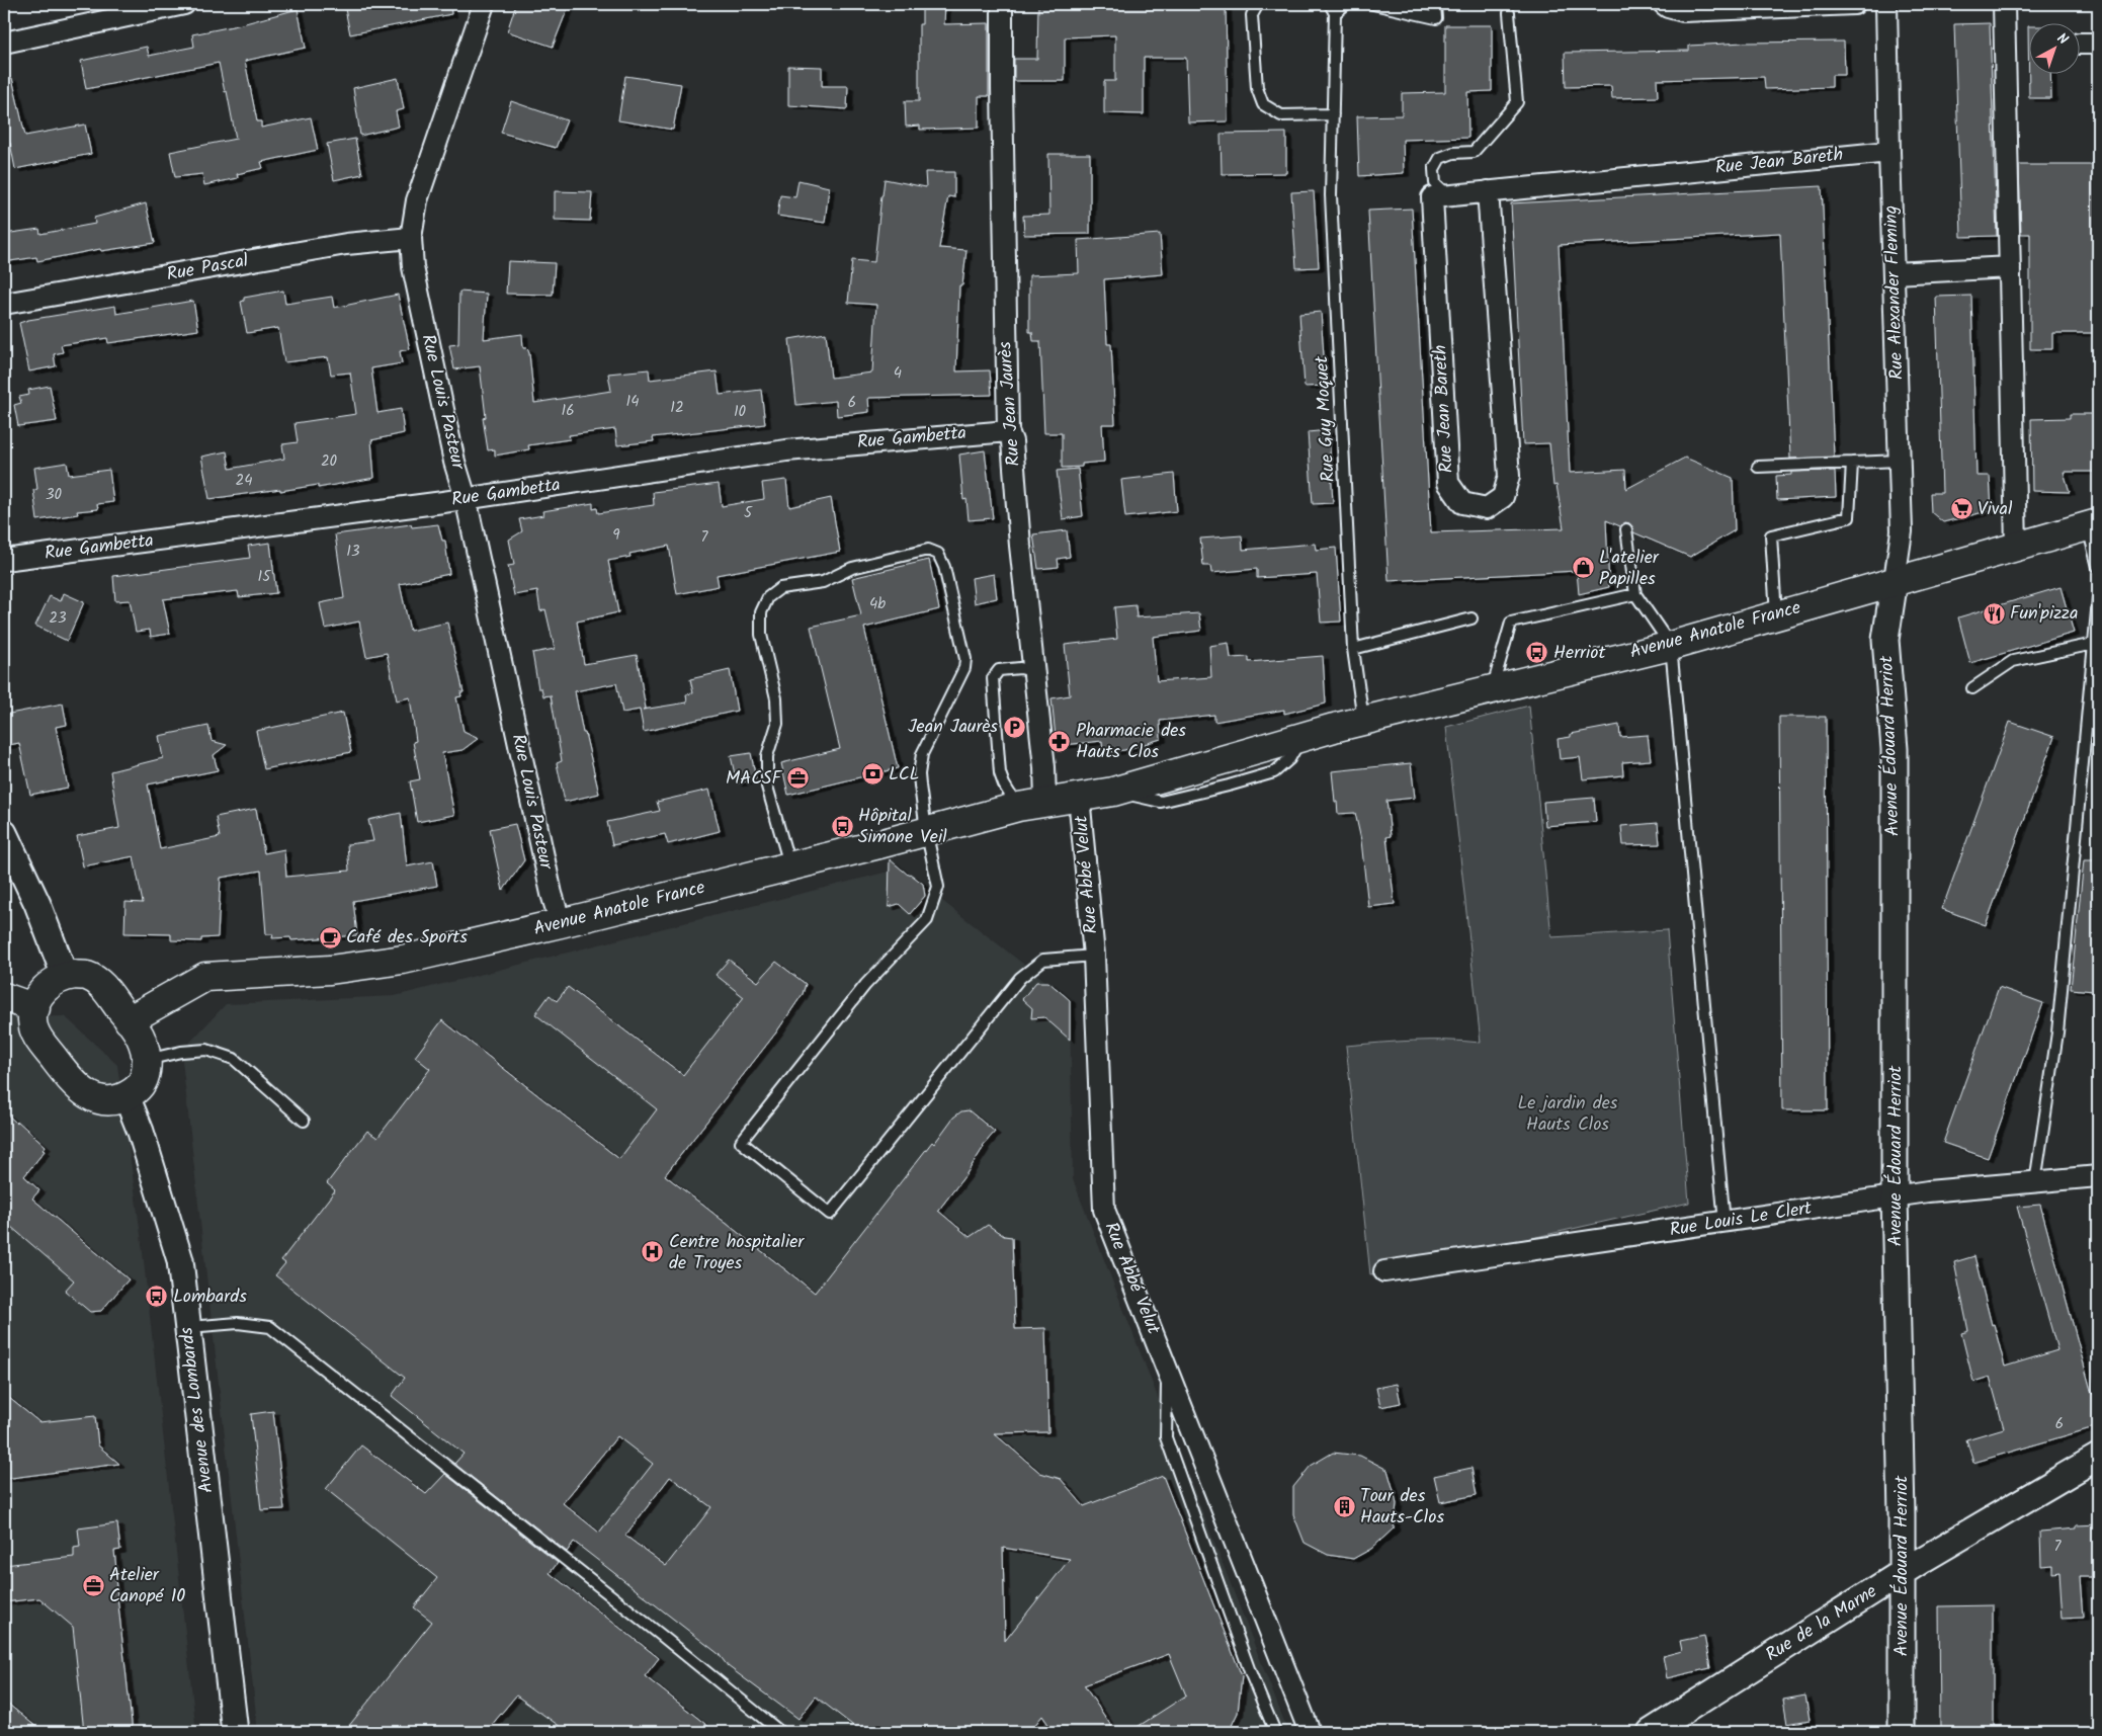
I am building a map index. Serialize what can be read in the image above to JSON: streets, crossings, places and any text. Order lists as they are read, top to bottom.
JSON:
{
  "streets": {
    "main road": ["Avenue Anatole France"],
    "street": [
      "Rue Jean Bareth",
      "Rue Pascal",
      "Rue Alexander Fleming",
      "Rue Louis Pasteur",
      "Rue Jean Jaurès",
      "Rue Gambetta",
      "Avenue Édouard Herriot",
      "Rue Abbé Velut",
      "Rue Louis Le Clert",
      "Avenue des Lombards",
      "Rue de la Marne"
    ],
    "lane": ["Rue Guy Moquet"]
  },
  "crossings": [
    ["Rue Jean Bareth", "Rue Alexander Fleming"],
    ["Rue Pascal", "Rue Louis Pasteur"],
    ["Rue Alexander Fleming", "Avenue Anatole France"],
    ["Rue Alexander Fleming", "Avenue Édouard Herriot"],
    ["Rue Louis Pasteur", "Rue Gambetta"],
    ["Rue Louis Pasteur", "Avenue Anatole France"],
    ["Rue Jean Jaurès", "Rue Gambetta"],
    ["Rue Jean Jaurès", "Avenue Anatole France"],
    ["Rue Guy Moquet", "Avenue Anatole France"],
    ["Avenue Anatole France", "Avenue Édouard Herriot"],
    ["Avenue Anatole France", "Rue Abbé Velut"],
    ["Avenue Anatole France", "Avenue des Lombards"],
    ["Avenue Édouard Herriot", "Rue Louis Le Clert"],
    ["Avenue Édouard Herriot", "Rue de la Marne"]
  ],
  "parks": ["Le jardin des Hauts Clos"],
  "places": {
    "supermarket": ["Vival"],
    "shop": ["L'atelier Papilles"],
    "restaurant": ["Fun'pizza"],
    "bus stop": ["Herriot", "Hôpital Simone Veil", "Lombards"],
    "parking": ["Jean Jaurès"],
    "pharmacy": ["Pharmacie des Hauts Clos"],
    "bank": ["LCL"],
    "office": ["MACSF", "Atelier Canopé 10"],
    "cafe": ["Café des Sports"],
    "hospital": ["Centre hospitalier de Troyes"],
    "building": ["Tour des Hauts-Clos"]
  },
  "house_numbers": [
    "4",
    "14",
    "6",
    "12",
    "16",
    "10",
    "20",
    "24",
    "30",
    "5",
    "9",
    "7",
    "13",
    "15",
    "4b",
    "23",
    "6",
    "7"
  ],
  "north": "top right"
}
